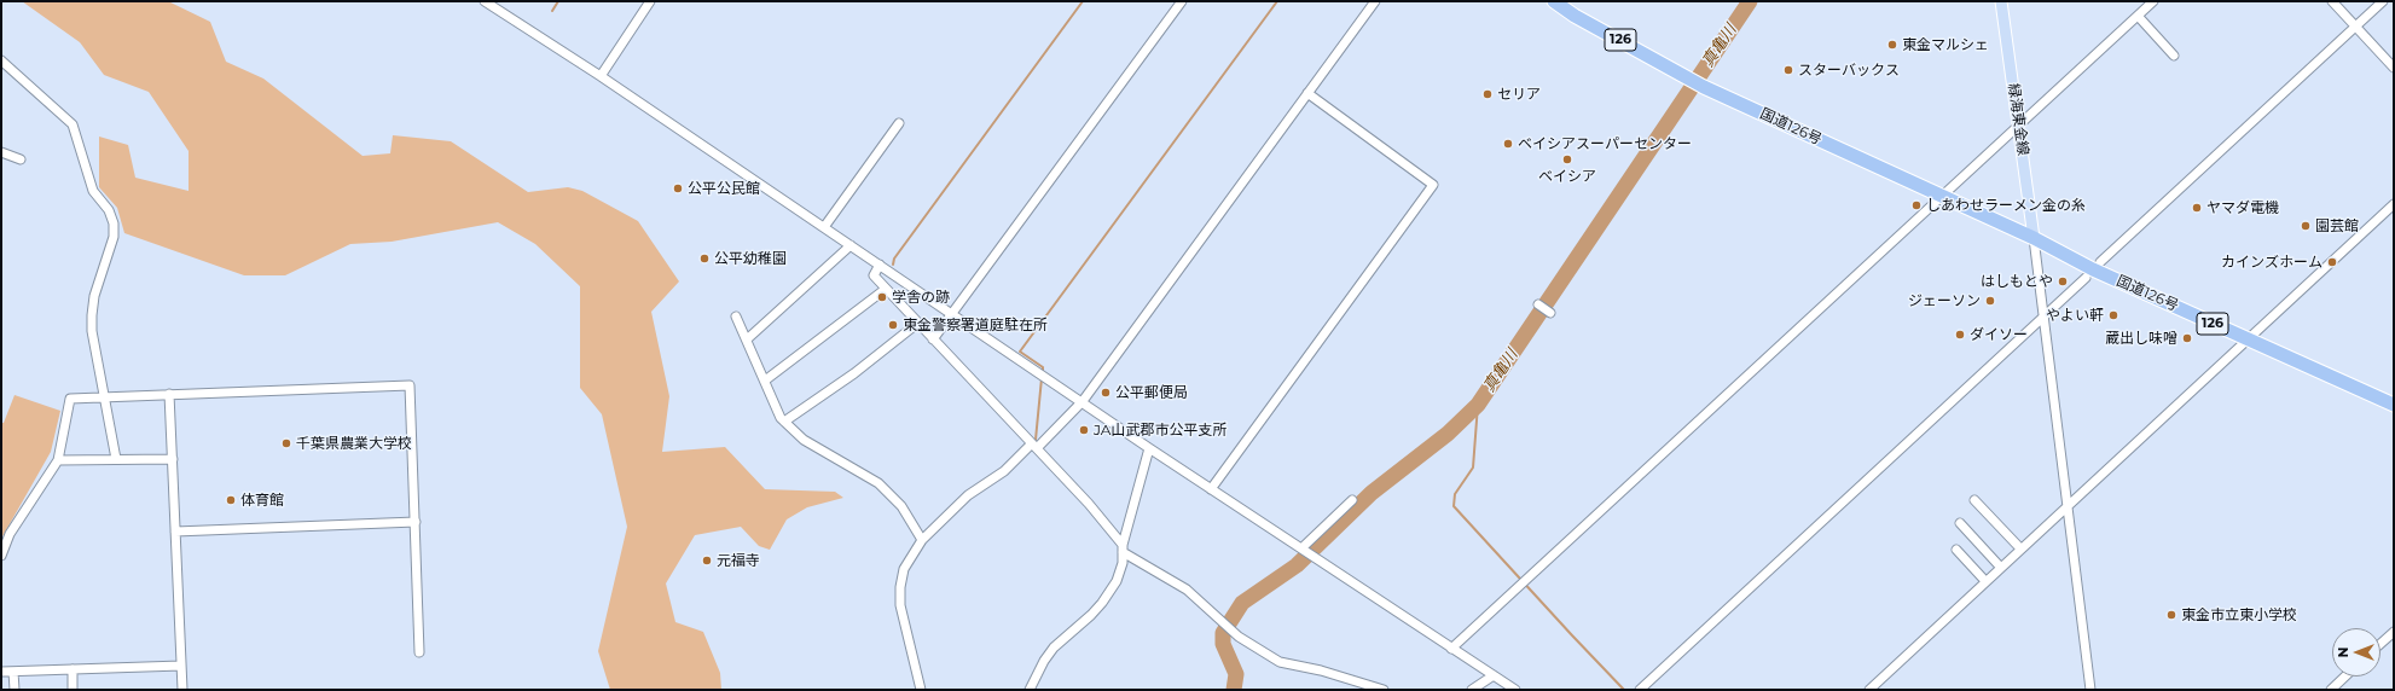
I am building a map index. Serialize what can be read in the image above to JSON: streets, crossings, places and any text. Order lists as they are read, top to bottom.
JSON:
{
  "streets": {
    "highway": ["126", "国道126号"],
    "main road": ["緑海東金線"]
  },
  "crossings": [
    ["緑海東金線", "国道126号"]
  ],
  "water": ["真亀川"],
  "places": [
    "東金マルシェ",
    "スターバックス",
    "セリア",
    "ベイシアスーパーセンター",
    "ベイシア",
    "公平公民館",
    "しあわせラーメン金の糸",
    "ヤマダ電機",
    "園芸館",
    "公平幼稚園",
    "カインズホーム",
    "はしもとや",
    "学舎の跡",
    "ジェーソン",
    "やよい軒",
    "東金警察署道庭駐在所",
    "ダイソー",
    "蔵出し味噌",
    "公平郵便局",
    "JA山武郡市公平支所",
    "千葉県農業大学校",
    "体育館",
    "元福寺",
    "東金市立東小学校"
  ],
  "north": "left"
}
